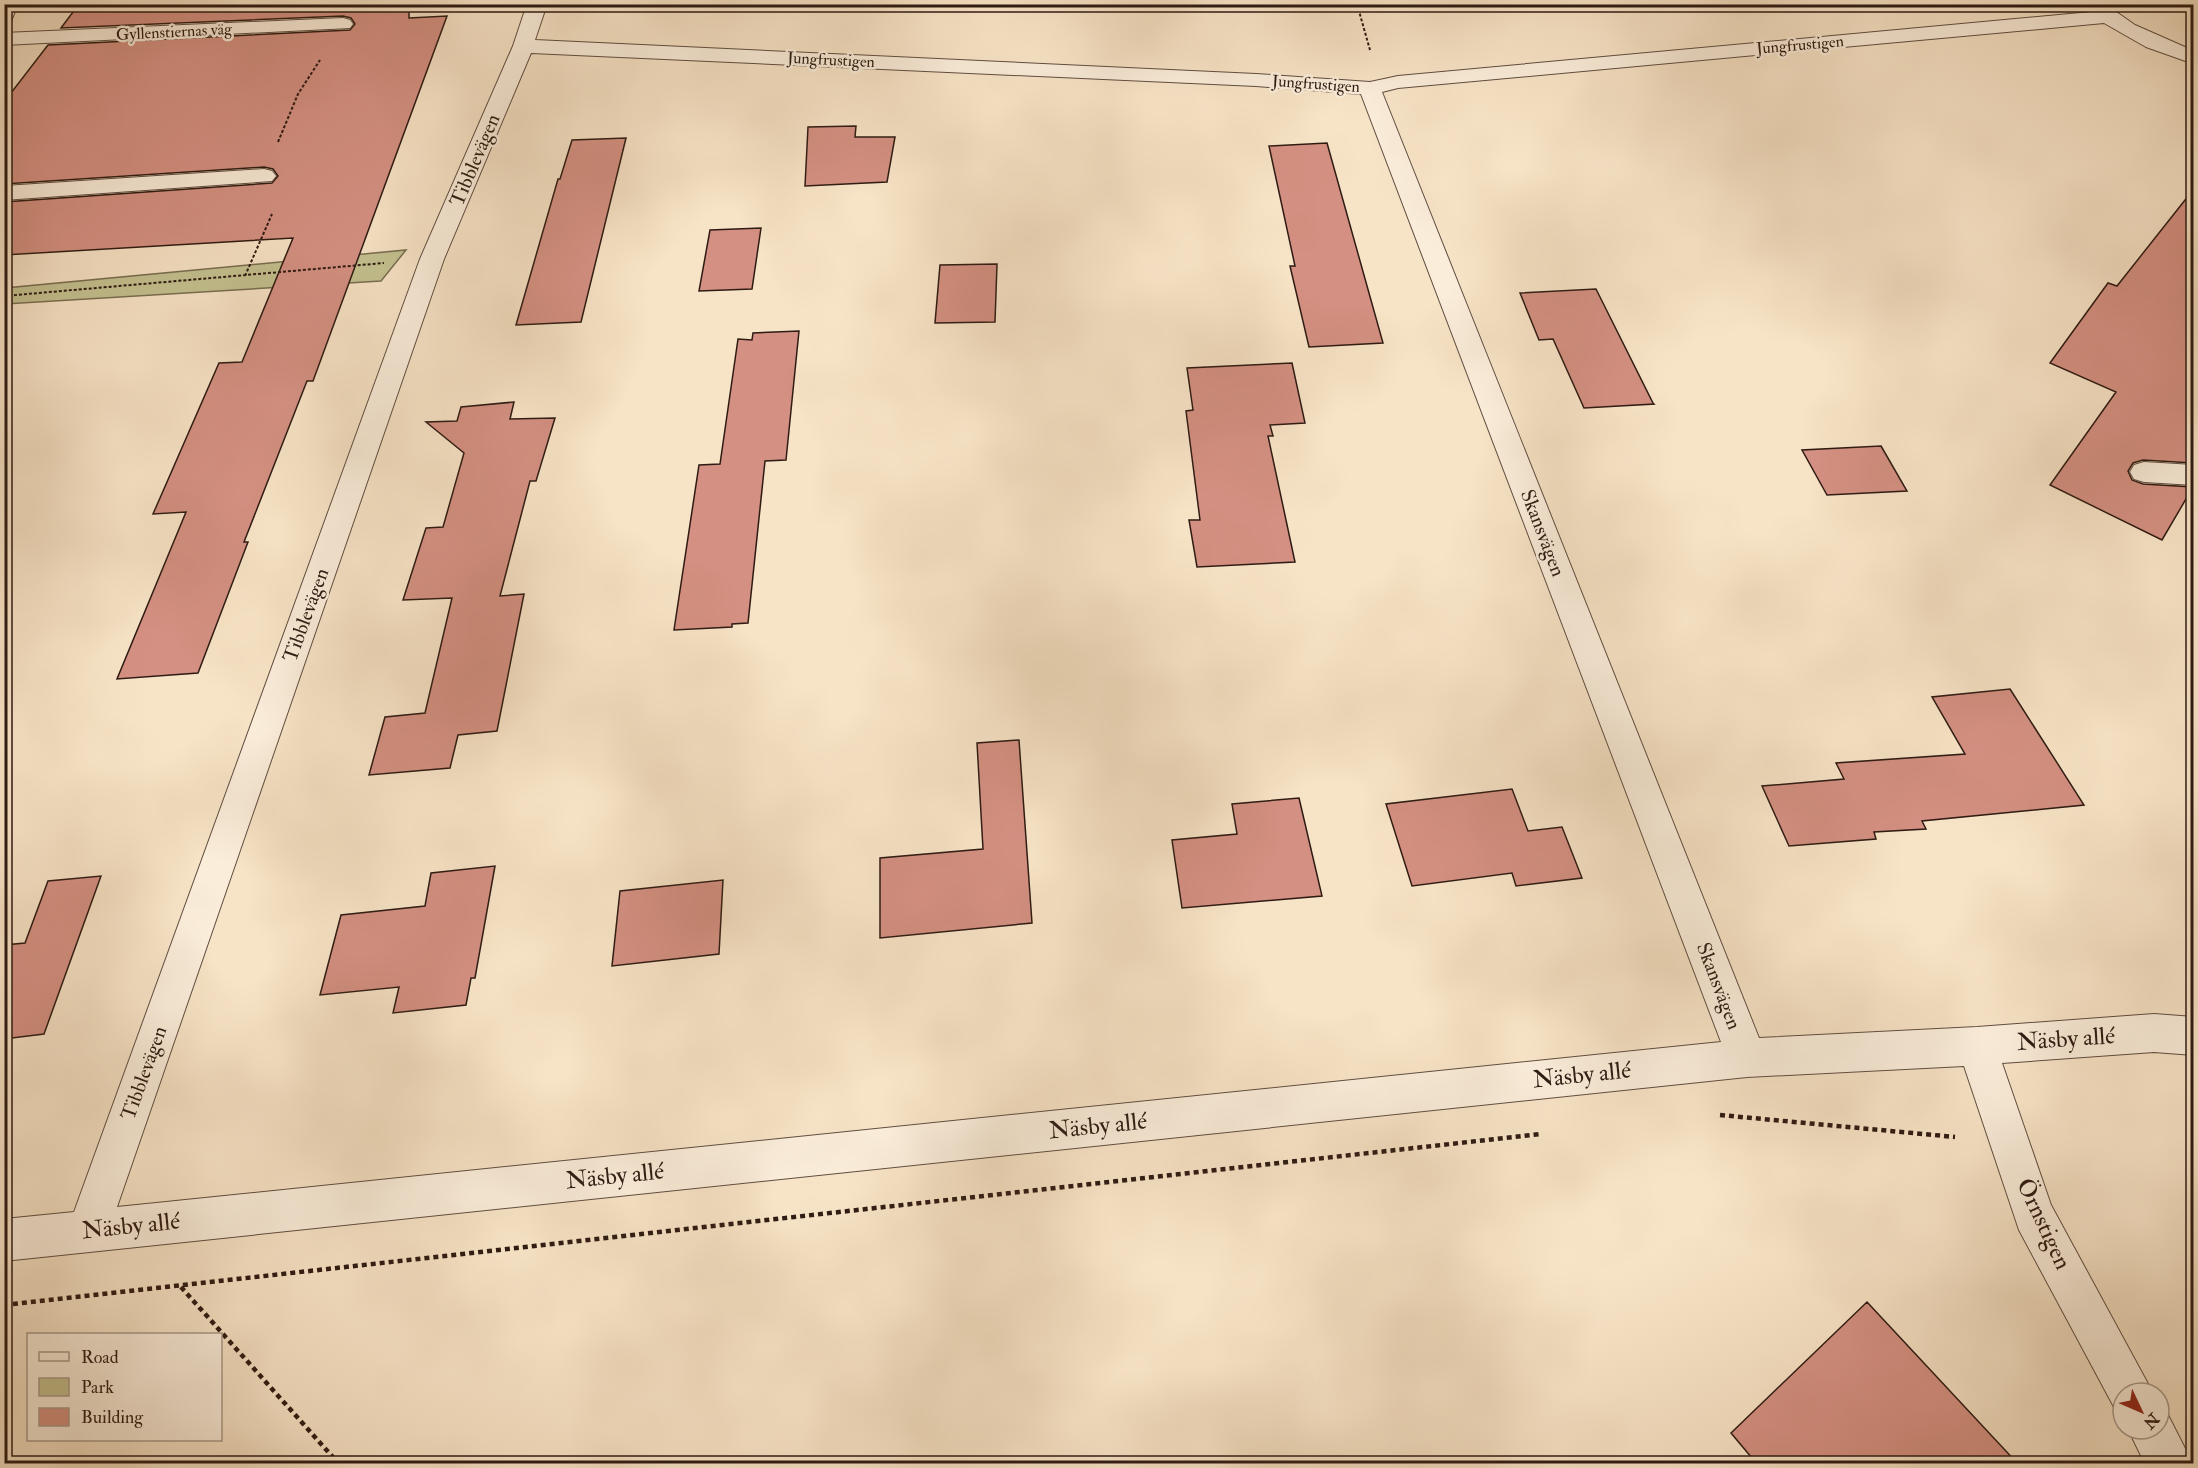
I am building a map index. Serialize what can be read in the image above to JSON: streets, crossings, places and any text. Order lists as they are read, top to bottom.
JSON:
{
  "streets": {
    "street": [
      "Gyllenstiernas väg",
      "Jungfrustigen",
      "Tibblevägen",
      "Skansvägen",
      "Näsby allé",
      "Örnstigen"
    ]
  },
  "crossings": [
    ["Jungfrustigen", "Tibblevägen"],
    ["Jungfrustigen", "Skansvägen"],
    ["Tibblevägen", "Näsby allé"],
    ["Skansvägen", "Näsby allé"],
    ["Näsby allé", "Örnstigen"]
  ],
  "legend": ["Road", "Park", "Building"],
  "north": "bottom right"
}
